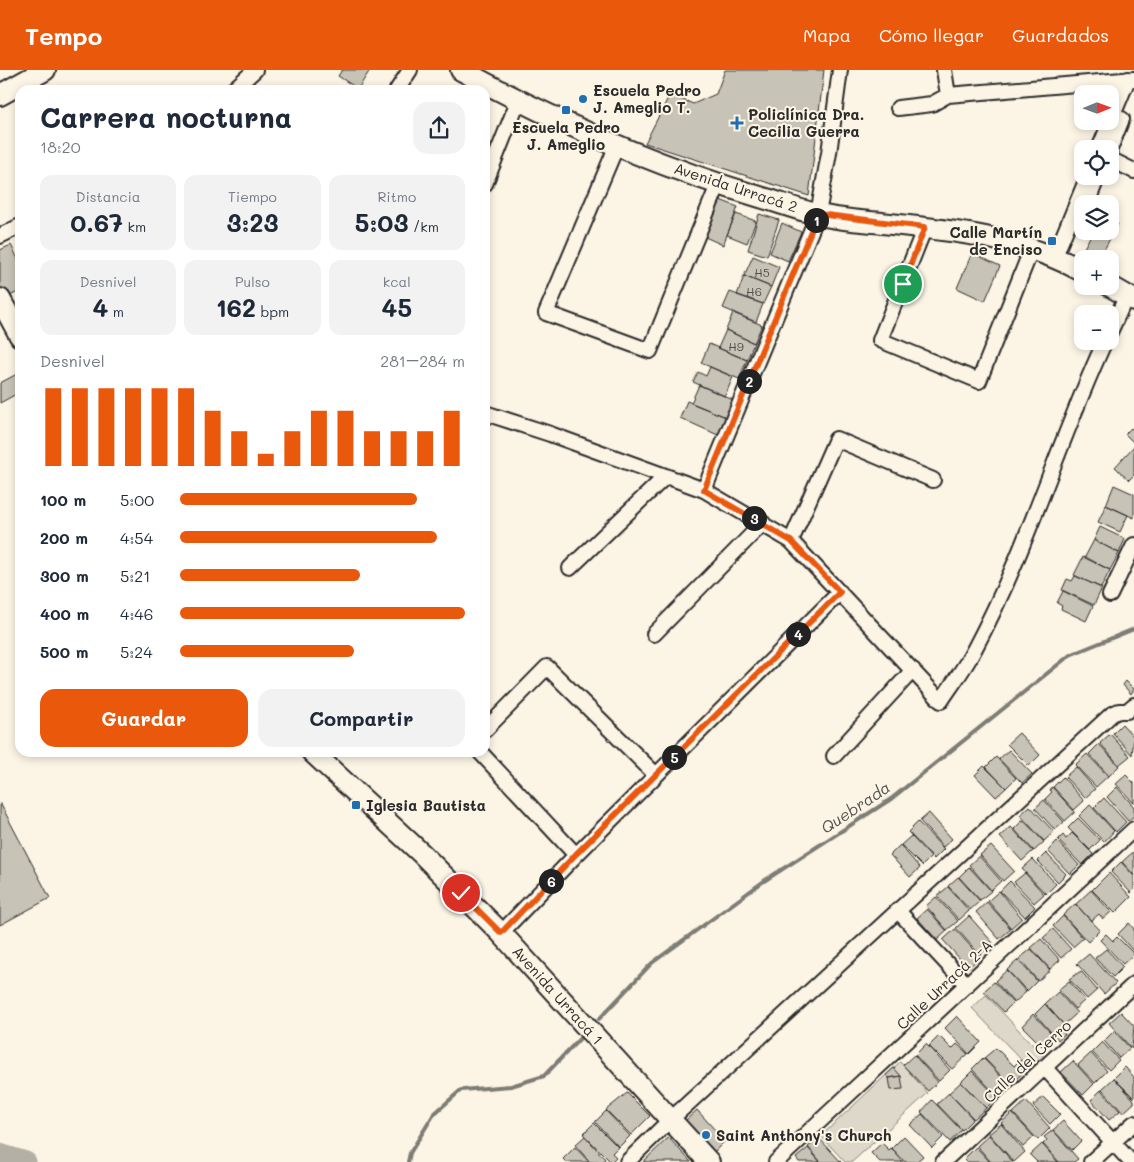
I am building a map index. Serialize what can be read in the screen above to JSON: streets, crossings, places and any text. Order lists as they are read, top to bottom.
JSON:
{
  "streets": {
    "street": [
      "Avenida Urracá 2",
      "Calle Urracá 2-A",
      "Avenida Urracá 1",
      "Calle del Cerro"
    ]
  },
  "water": ["Quebrada"],
  "places": {
    "other": ["Escuela Pedro J. Ameglio T.", "Saint Anthony's Church"],
    "transit": ["Escuela Pedro J. Ameglio", "Calle Martín de Enciso", "Iglesia Bautista"],
    "health": ["Policlínica Dra. Cecilia Guerra"]
  },
  "house_numbers": ["H5", "H6", "H9"],
  "north": "right",
  "page": {
    "header": "Tempo",
    "nav": ["Mapa", "Cómo llegar", "Guardados"],
    "map_buttons": ["+", "−"],
    "heading": ["Carrera nocturna", "18:20"],
    "stats": [
      ["Distancia", "0.67 km"],
      ["Tiempo", "3:23"],
      ["Ritmo", "5:03 /km"],
      ["Desnivel", "4 m"],
      ["Pulso", "162 bpm"],
      ["kcal", "45"]
    ],
    "pins": [
      "1",
      "2",
      "3",
      "4",
      "5",
      "6"
    ],
    "chart": ["Desnivel", "281–284 m"],
    "list": [
      {
        "name": "100 m",
        "note": "5:00"
      },
      {
        "name": "200 m",
        "note": "4:54"
      },
      {
        "name": "300 m",
        "note": "5:21"
      },
      {
        "name": "400 m",
        "note": "4:46"
      },
      {
        "name": "500 m",
        "note": "5:24"
      }
    ],
    "buttons": ["Guardar", "Compartir"]
  }
}
